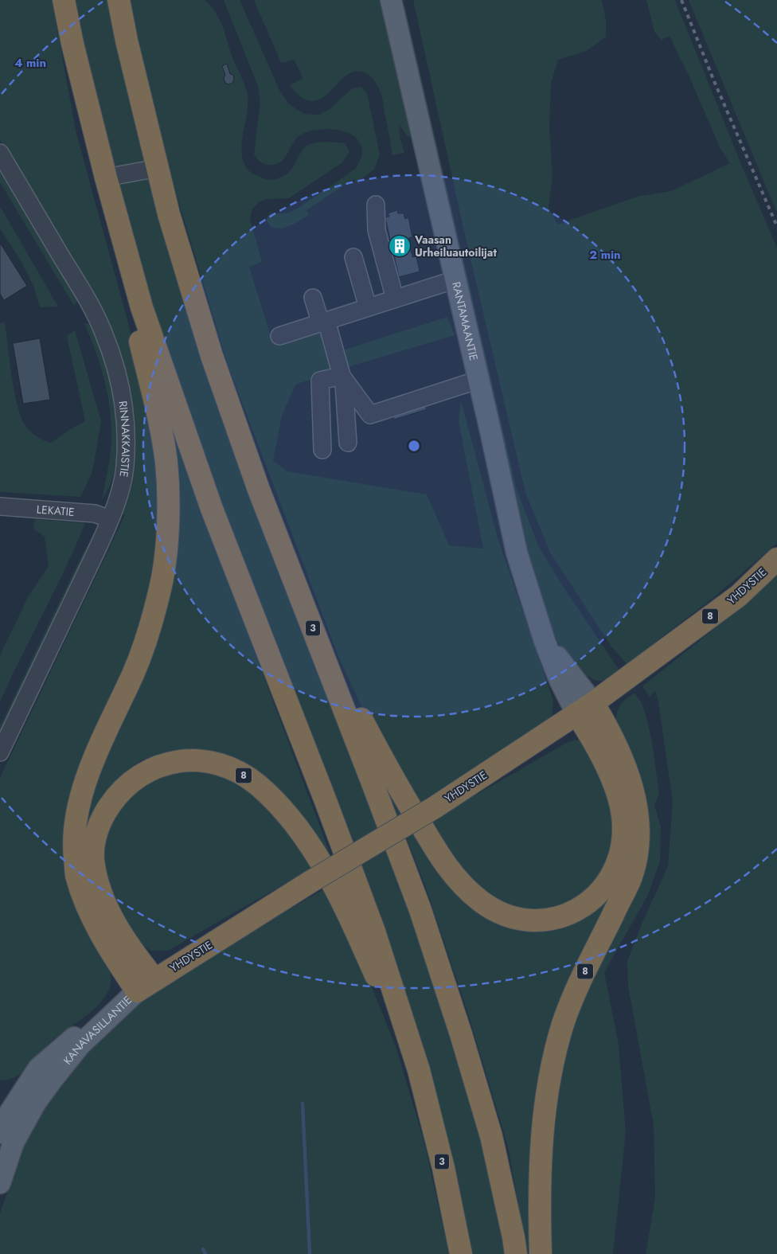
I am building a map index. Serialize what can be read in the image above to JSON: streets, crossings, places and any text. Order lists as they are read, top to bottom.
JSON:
{
  "streets": {
    "highway": ["YHDYSTIE", "8", "3"],
    "main road": ["RANTAMAANTIE", "KANAVASILLANTIE"],
    "street": ["RINNAKKAISTIE", "LEKATIE"]
  },
  "crossings": [
    ["RANTAMAANTIE", "YHDYSTIE"],
    ["RANTAMAANTIE", "8"],
    ["RINNAKKAISTIE", "LEKATIE"],
    ["YHDYSTIE", "8"],
    ["YHDYSTIE", "KANAVASILLANTIE"],
    ["8", "3"],
    ["8", "KANAVASILLANTIE"]
  ],
  "places": {
    "building": ["Vaasan Urheiluautoilijat"]
  },
  "rings": ["4 min", "2 min"]
}
